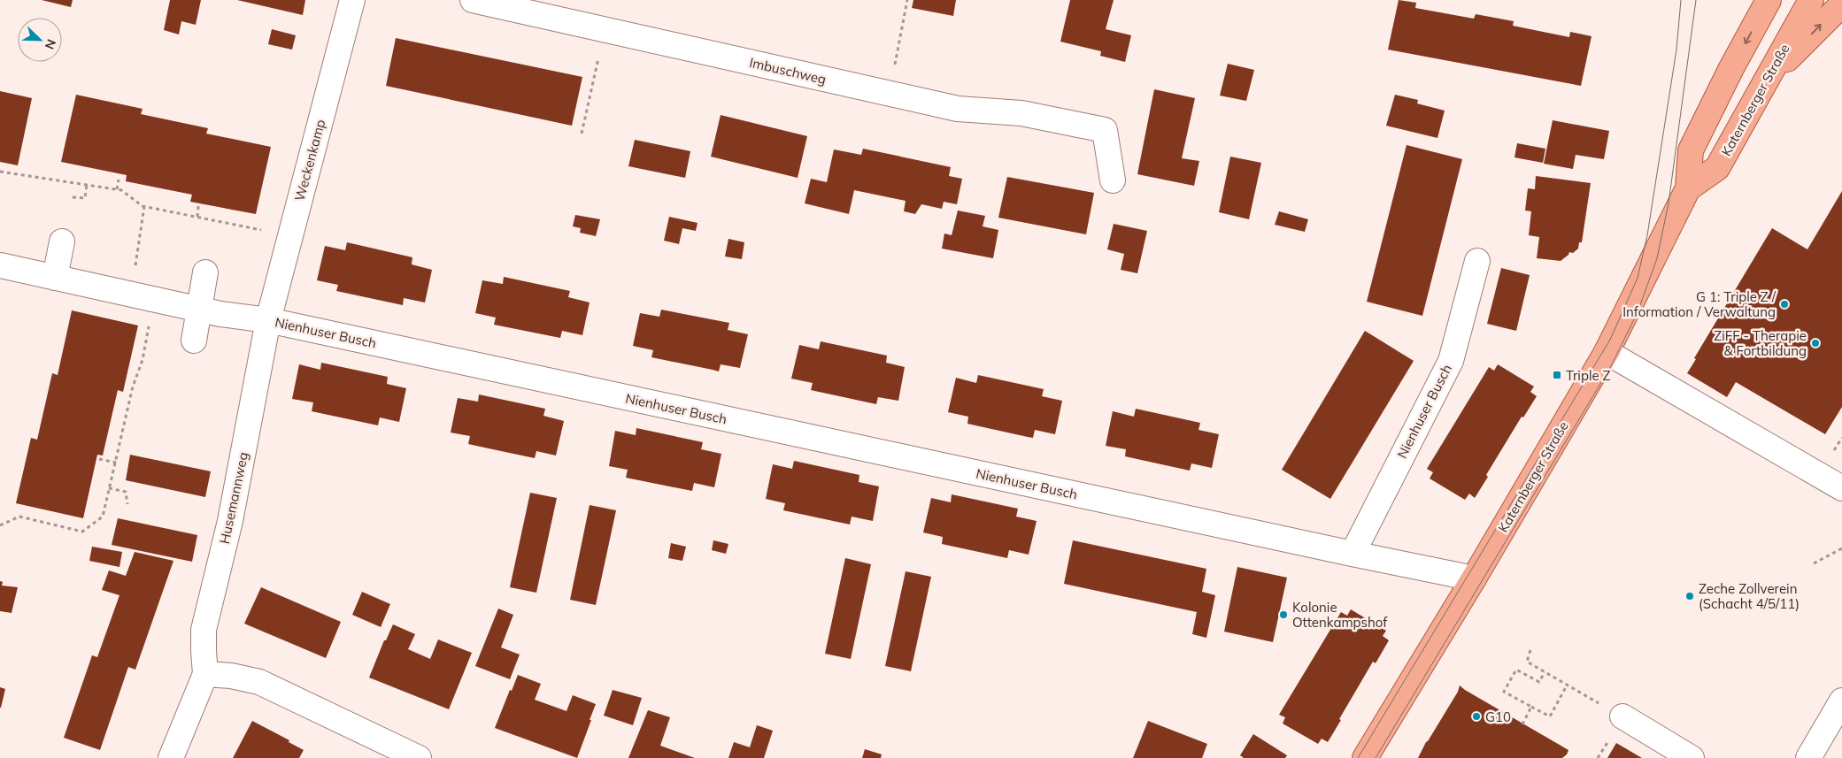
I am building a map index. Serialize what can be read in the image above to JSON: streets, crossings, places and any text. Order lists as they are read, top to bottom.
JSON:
{
  "streets": {
    "main road": ["Katernberger Straße"],
    "street": [
      "Imbuschweg",
      "Weckenkamp",
      "Nienhuser Busch",
      "Husemannweg"
    ]
  },
  "crossings": [
    ["Katernberger Straße", "Nienhuser Busch"],
    ["Weckenkamp", "Nienhuser Busch"],
    ["Weckenkamp", "Husemannweg"],
    ["Nienhuser Busch", "Husemannweg"]
  ],
  "places": {
    "other": [
      "G 1: Triple Z / Information / Verwaltung",
      "ZiFF - Therapie & Fortbildung",
      "Zeche Zollverein (Schacht 4/5/11)",
      "Kolonie Ottenkampshof",
      "G10"
    ],
    "transit": ["Triple Z"]
  },
  "north": "bottom right"
}
